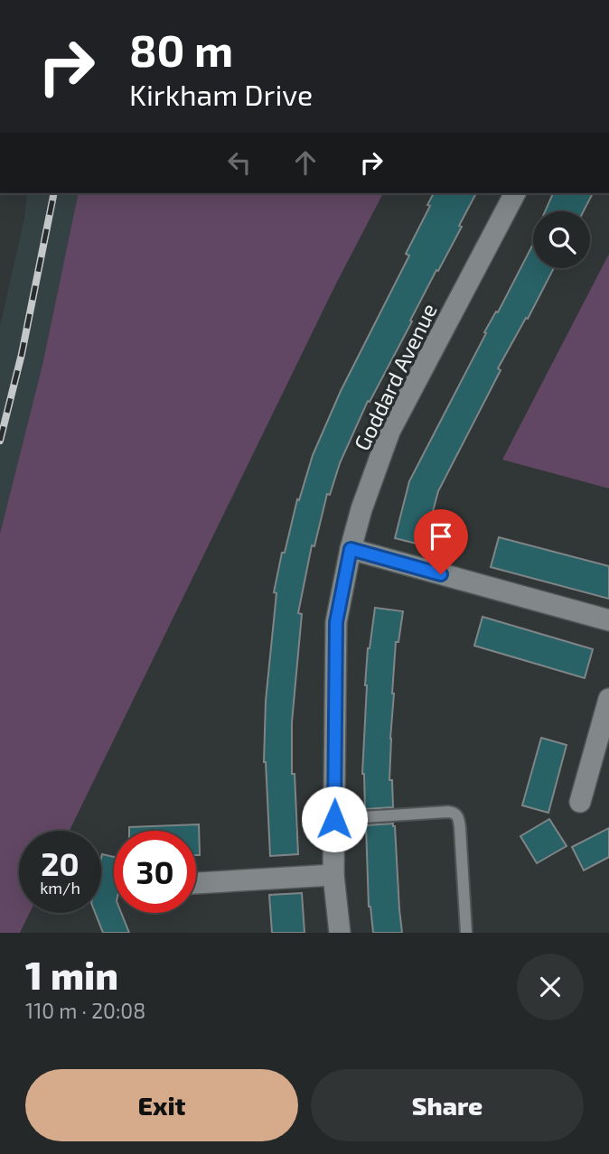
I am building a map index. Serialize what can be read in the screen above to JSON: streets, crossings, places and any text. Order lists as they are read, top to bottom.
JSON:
{
  "streets": {
    "street": ["Goddard Avenue"]
  },
  "page": {
    "turn": ["80 m", "Kirkham Drive"],
    "speed": "20 km/h",
    "limit": "30",
    "heading": ["1 min", "110 m · 20:08"],
    "buttons": ["Exit", "Share"]
  }
}
